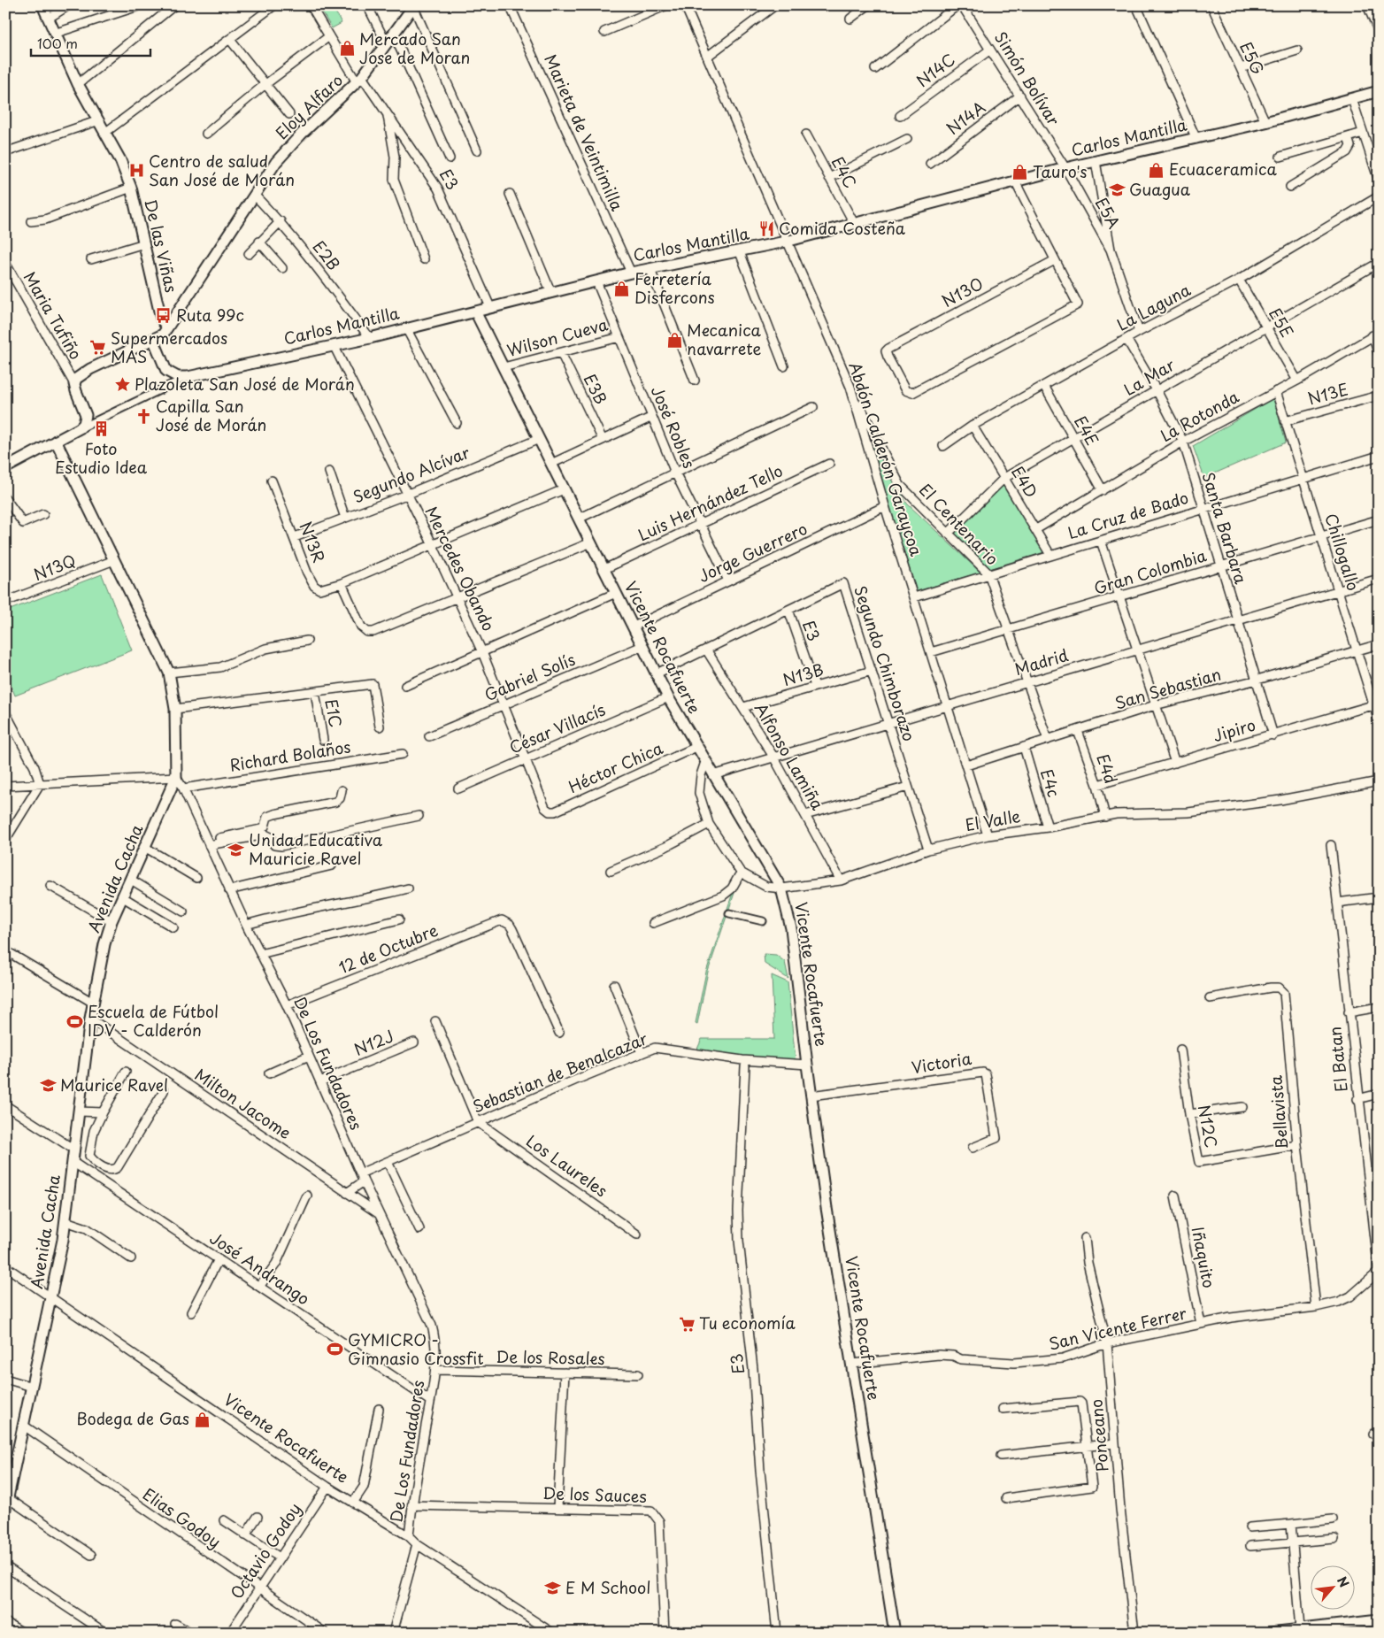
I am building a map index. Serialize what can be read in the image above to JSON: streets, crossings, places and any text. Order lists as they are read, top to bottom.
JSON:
{
  "streets": {
    "street": [
      "E5G",
      "N14C",
      "Simón Bolívar",
      "Eloy Alfaro",
      "N14A",
      "Marieta de Veintimilla",
      "Carlos Mantilla",
      "E4C",
      "E3",
      "E5A",
      "De las Viñas",
      "E2B",
      "N13O",
      "La Laguna",
      "Maria Tufiño",
      "E5E",
      "Wilson Cueva",
      "La Mar",
      "E3B",
      "N13E",
      "La Rotonda",
      "José Robles",
      "E4E",
      "Abdón Calderón Garaycoa",
      "Segundo Alcívar",
      "E4D",
      "Luis Hernández Tello",
      "La Cruz de Bado",
      "El Centenario",
      "Santa Barbara",
      "N13R",
      "Chillogallo",
      "Jorge Guerrero",
      "N13Q",
      "Mercedes Obando",
      "Gran Colombia",
      "Vicente Rocafuerte",
      "Madrid",
      "Segundo Chimborazo",
      "N13B",
      "Gabriel Solís",
      "San Sebastian",
      "E1C",
      "César Villacís",
      "Jipiro",
      "Richard Bolaños",
      "Alfonso Lamiña",
      "Héctor Chica",
      "E4d",
      "E4c",
      "El Valle",
      "Avenida Cacha",
      "12 de Octubre",
      "N12J",
      "El Batan",
      "De Los Fundadores",
      "Victoria",
      "Sebastian de Benalcazar",
      "Milton Jacome",
      "Bellavista",
      "N12C",
      "Los Laureles",
      "Iñaquito",
      "José Andrango",
      "San Vicente Ferrer",
      "De los Rosales",
      "Ponceano",
      "De los Sauces",
      "Elias Godoy",
      "Octavio Godoy"
    ]
  },
  "crossings": [
    ["E5G", "Carlos Mantilla"],
    ["N14C", "Simón Bolívar"],
    ["Simón Bolívar", "N14A"],
    ["Simón Bolívar", "Carlos Mantilla"],
    ["Simón Bolívar", "E5A"],
    ["Eloy Alfaro", "E3"],
    ["Eloy Alfaro", "De las Viñas"],
    ["Eloy Alfaro", "E2B"],
    ["Marieta de Veintimilla", "Carlos Mantilla"],
    ["Carlos Mantilla", "E4C"],
    ["Carlos Mantilla", "E3"],
    ["Carlos Mantilla", "E5A"],
    ["Carlos Mantilla", "E2B"],
    ["Carlos Mantilla", "José Robles"],
    ["Carlos Mantilla", "Abdón Calderón Garaycoa"],
    ["Carlos Mantilla", "Mercedes Obando"],
    ["Carlos Mantilla", "Vicente Rocafuerte"],
    ["E3", "Segundo Chimborazo"],
    ["E3", "N13B"],
    ["E5A", "La Laguna"],
    ["La Laguna", "E5E"],
    ["La Laguna", "E4E"],
    ["La Laguna", "E4D"],
    ["La Laguna", "Santa Barbara"],
    ["E5E", "La Mar"],
    ["E5E", "La Rotonda"],
    ["Wilson Cueva", "E3B"],
    ["Wilson Cueva", "José Robles"],
    ["Wilson Cueva", "Vicente Rocafuerte"],
    ["La Mar", "E4E"],
    ["La Mar", "E4D"],
    ["La Mar", "El Centenario"],
    ["La Mar", "Santa Barbara"],
    ["N13E", "Chillogallo"],
    ["La Rotonda", "E4E"],
    ["La Rotonda", "E4D"],
    ["La Rotonda", "Santa Barbara"],
    ["La Rotonda", "Chillogallo"],
    ["José Robles", "Luis Hernández Tello"],
    ["José Robles", "Jorge Guerrero"],
    ["Abdón Calderón Garaycoa", "La Cruz de Bado"],
    ["Abdón Calderón Garaycoa", "El Centenario"],
    ["Abdón Calderón Garaycoa", "Jorge Guerrero"],
    ["Abdón Calderón Garaycoa", "Gran Colombia"],
    ["Abdón Calderón Garaycoa", "Madrid"],
    ["Abdón Calderón Garaycoa", "San Sebastian"],
    ["Abdón Calderón Garaycoa", "El Valle"],
    ["Segundo Alcívar", "N13R"],
    ["Segundo Alcívar", "Mercedes Obando"],
    ["Segundo Alcívar", "Vicente Rocafuerte"],
    ["E4D", "La Cruz de Bado"],
    ["Luis Hernández Tello", "Vicente Rocafuerte"],
    ["La Cruz de Bado", "El Centenario"],
    ["La Cruz de Bado", "Santa Barbara"],
    ["La Cruz de Bado", "Chillogallo"],
    ["El Centenario", "Gran Colombia"],
    ["El Centenario", "Madrid"],
    ["El Centenario", "San Sebastian"],
    ["Santa Barbara", "Gran Colombia"],
    ["Santa Barbara", "Madrid"],
    ["Santa Barbara", "San Sebastian"],
    ["Santa Barbara", "Jipiro"],
    ["Chillogallo", "Gran Colombia"],
    ["Chillogallo", "Madrid"],
    ["Chillogallo", "San Sebastian"],
    ["Chillogallo", "Jipiro"],
    ["Jorge Guerrero", "Vicente Rocafuerte"],
    ["N13Q", "Avenida Cacha"],
    ["Mercedes Obando", "Gabriel Solís"],
    ["Mercedes Obando", "César Villacís"],
    ["Mercedes Obando", "Héctor Chica"],
    ["Vicente Rocafuerte", "Madrid"],
    ["Vicente Rocafuerte", "Segundo Chimborazo"],
    ["Vicente Rocafuerte", "Gabriel Solís"],
    ["Vicente Rocafuerte", "César Villacís"],
    ["Vicente Rocafuerte", "Héctor Chica"],
    ["Vicente Rocafuerte", "El Valle"],
    ["Vicente Rocafuerte", "Avenida Cacha"],
    ["Vicente Rocafuerte", "De Los Fundadores"],
    ["Vicente Rocafuerte", "Victoria"],
    ["Vicente Rocafuerte", "Sebastian de Benalcazar"],
    ["Vicente Rocafuerte", "San Vicente Ferrer"],
    ["Vicente Rocafuerte", "Octavio Godoy"],
    ["Madrid", "Segundo Chimborazo"],
    ["Madrid", "Alfonso Lamiña"],
    ["Segundo Chimborazo", "N13B"],
    ["Segundo Chimborazo", "Alfonso Lamiña"],
    ["Segundo Chimborazo", "El Valle"],
    ["N13B", "Alfonso Lamiña"],
    ["San Sebastian", "E4d"],
    ["San Sebastian", "E4c"],
    ["Jipiro", "E4d"],
    ["Richard Bolaños", "De Los Fundadores"],
    ["Alfonso Lamiña", "El Valle"],
    ["E4d", "El Valle"],
    ["E4c", "El Valle"],
    ["Avenida Cacha", "De Los Fundadores"],
    ["Avenida Cacha", "Milton Jacome"],
    ["Avenida Cacha", "José Andrango"],
    ["Avenida Cacha", "Elias Godoy"],
    ["12 de Octubre", "De Los Fundadores"],
    ["N12J", "De Los Fundadores"],
    ["El Batan", "San Vicente Ferrer"],
    ["De Los Fundadores", "Sebastian de Benalcazar"],
    ["De Los Fundadores", "Milton Jacome"],
    ["De Los Fundadores", "José Andrango"],
    ["De Los Fundadores", "De los Rosales"],
    ["De Los Fundadores", "De los Sauces"],
    ["Sebastian de Benalcazar", "Milton Jacome"],
    ["Sebastian de Benalcazar", "Los Laureles"],
    ["Bellavista", "N12C"],
    ["Bellavista", "San Vicente Ferrer"],
    ["Iñaquito", "San Vicente Ferrer"],
    ["San Vicente Ferrer", "Ponceano"],
    ["Elias Godoy", "Octavio Godoy"]
  ],
  "places": {
    "shop": [
      "Mercado San Jose de Moran",
      "Ecuaceramica",
      "Tauro's",
      "Ferretería Disfercons",
      "Mecanica navarrete",
      "Bodega de Gas"
    ],
    "hospital": ["Centro de salud San José de Morán"],
    "school or university": [
      "Guagua",
      "Unidad Educativa Mauricie Ravel",
      "Maurice Ravel",
      "E M School"
    ],
    "restaurant": ["Comida Costeña"],
    "bus stop": ["Ruta 99c"],
    "supermarket": ["Supermercados MAS", "Tu economía"],
    "place": ["Plazoleta San José de Morán"],
    "church": ["Capilla San José de Morán"],
    "building": ["Foto Estudio Idea"],
    "sports": ["Escuela de Fútbol IDV - Calderón", "GYMICRO - Gimnasio Crossfit"]
  },
  "scale_bar": "100 m",
  "north": "top right"
}
